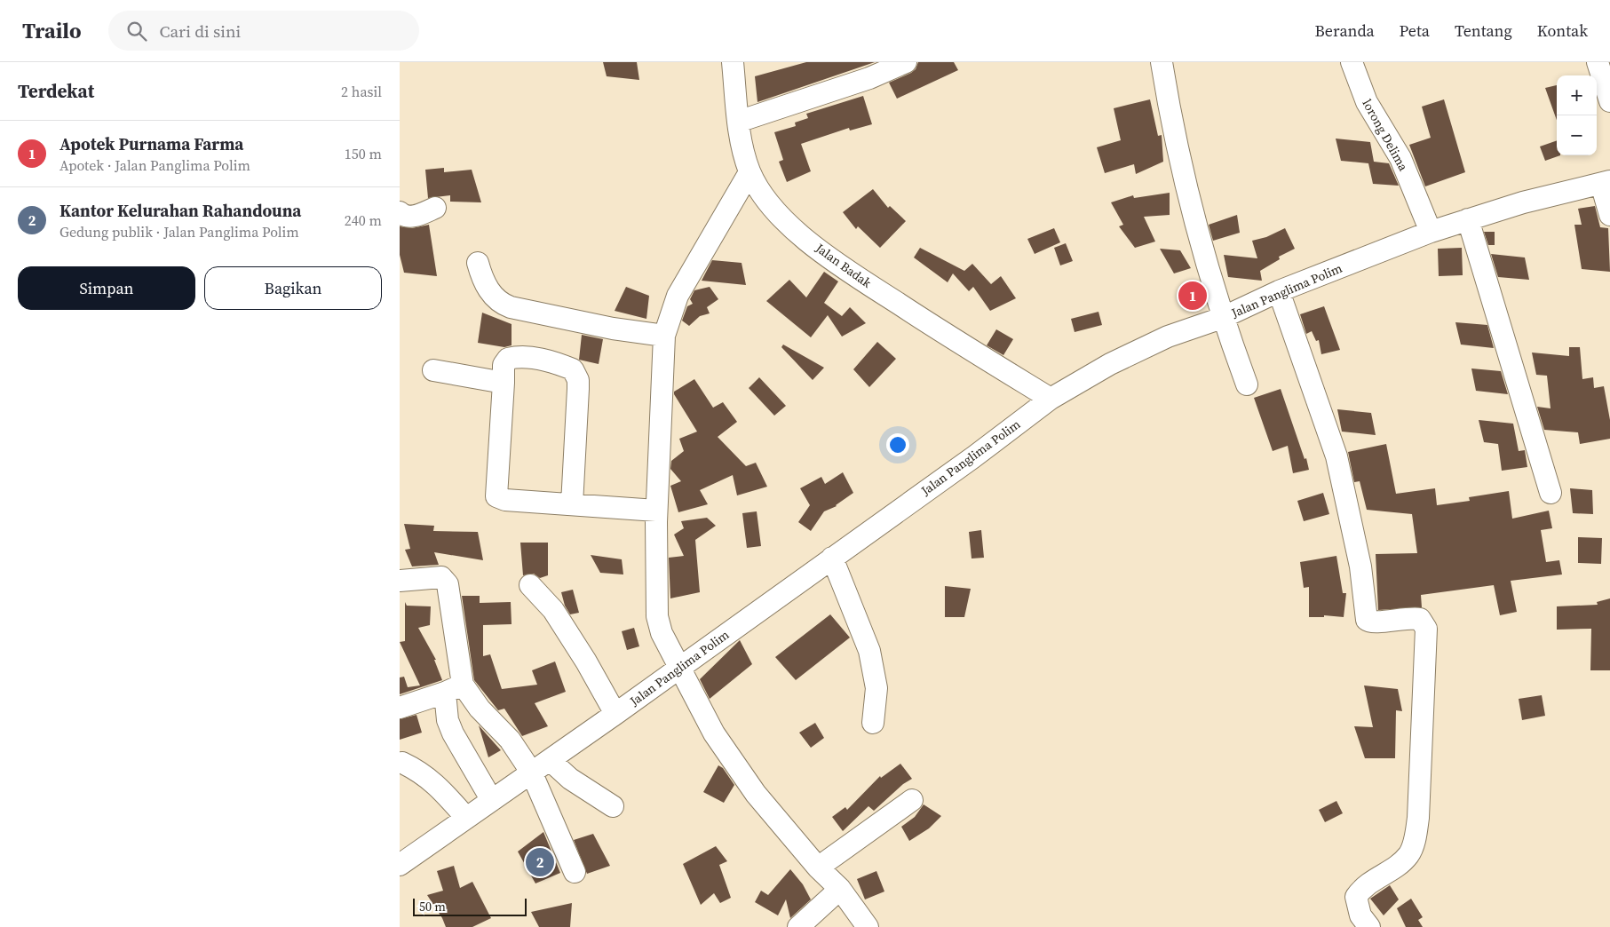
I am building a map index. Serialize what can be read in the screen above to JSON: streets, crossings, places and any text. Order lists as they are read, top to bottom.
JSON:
{
  "streets": {
    "street": ["lorong Delima", "Jalan Badak", "Jalan Panglima Polim"]
  },
  "crossings": [
    ["lorong Delima", "Jalan Panglima Polim"],
    ["Jalan Badak", "Jalan Panglima Polim"]
  ],
  "scale_bar": "50 m",
  "page": {
    "header": "Trailo",
    "search": "Cari di sini",
    "nav": [
      "Beranda",
      "Peta",
      "Tentang",
      "Kontak"
    ],
    "heading": ["Terdekat", "2 hasil"],
    "map_buttons": ["+", "−"],
    "list": [
      {
        "mark": "1",
        "name": "Apotek Purnama Farma",
        "note": "Apotek · Jalan Panglima Polim",
        "value": "150 m"
      },
      {
        "mark": "2",
        "name": "Kantor Kelurahan Rahandouna",
        "note": "Gedung publik · Jalan Panglima Polim",
        "value": "240 m"
      }
    ],
    "buttons": ["Simpan", "Bagikan"],
    "pins": ["1", "2"],
    "scale": "50 m"
  }
}
